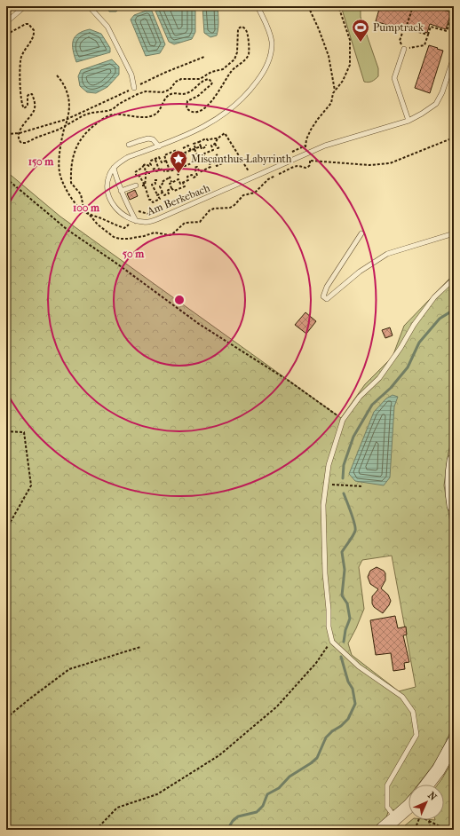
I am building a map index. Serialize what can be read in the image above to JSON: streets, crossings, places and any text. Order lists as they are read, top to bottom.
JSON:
{
  "streets": {
    "lane": ["Am Berkebach"]
  },
  "places": {
    "sports": ["Pumptrack"],
    "place": ["Miscanthus-Labyrinth"]
  },
  "north": "top right",
  "rings": ["150 m", "100 m", "50 m"]
}
